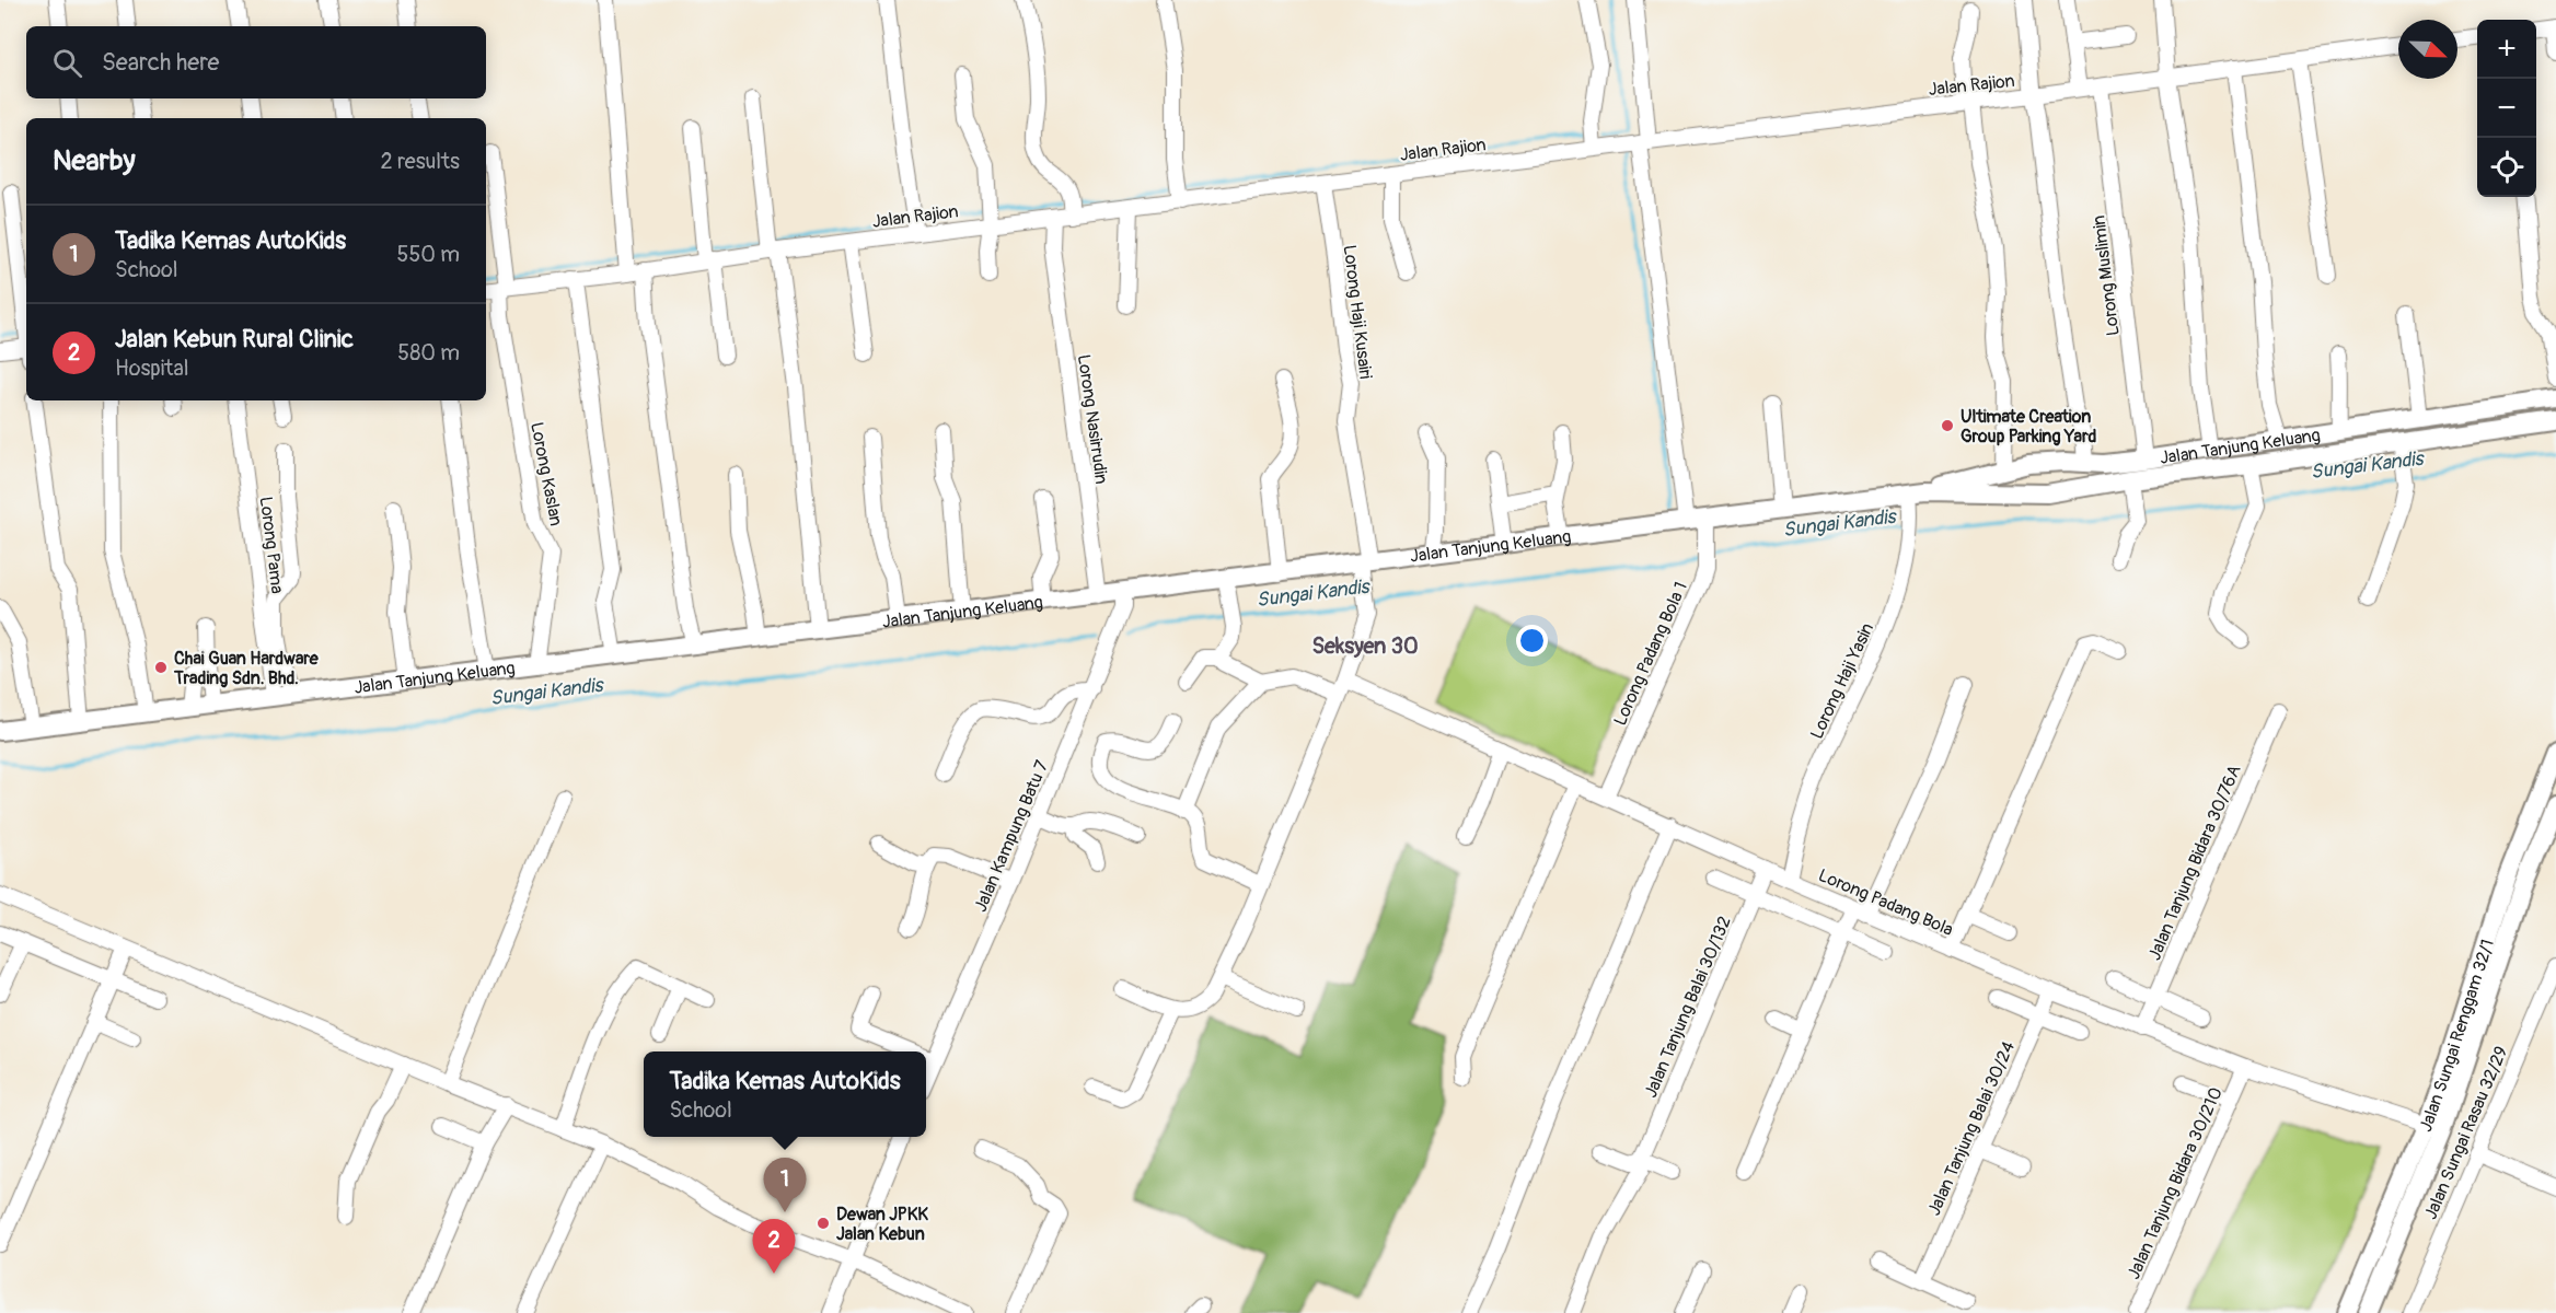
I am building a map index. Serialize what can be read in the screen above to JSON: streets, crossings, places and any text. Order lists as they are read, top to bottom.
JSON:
{
  "streets": {
    "main road": ["Jalan Tanjung Keluang", "Jalan Sungai Renggam 32/1"],
    "street": [
      "Jalan Rajion",
      "Lorong Muslimin",
      "Lorong Haji Kusairi",
      "Lorong Nasirrudin",
      "Lorong Kaslan",
      "Lorong Pama",
      "Lorong Padang Bola 1",
      "Lorong Haji Yasin",
      "Jalan Kampung Batu 7",
      "Jalan Tanjung Bidara 30/76A",
      "Lorong Padang Bola",
      "Jalan Tanjung Balai 30/132",
      "Jalan Tanjung Balai 30/24",
      "Jalan Sungai Rasau 32/29",
      "Jalan Tanjung Bidara 30/210"
    ]
  },
  "crossings": [
    ["Jalan Rajion", "Lorong Muslimin"],
    ["Jalan Rajion", "Lorong Haji Kusairi"],
    ["Jalan Rajion", "Lorong Nasirrudin"],
    ["Jalan Rajion", "Lorong Kaslan"],
    ["Lorong Muslimin", "Jalan Tanjung Keluang"],
    ["Lorong Haji Kusairi", "Jalan Tanjung Keluang"],
    ["Lorong Haji Kusairi", "Lorong Padang Bola"],
    ["Lorong Nasirrudin", "Jalan Tanjung Keluang"],
    ["Jalan Tanjung Keluang", "Lorong Kaslan"],
    ["Jalan Tanjung Keluang", "Lorong Pama"],
    ["Jalan Tanjung Keluang", "Lorong Padang Bola 1"],
    ["Jalan Tanjung Keluang", "Lorong Haji Yasin"],
    ["Jalan Tanjung Keluang", "Jalan Kampung Batu 7"],
    ["Lorong Padang Bola 1", "Lorong Padang Bola"],
    ["Lorong Haji Yasin", "Lorong Padang Bola"],
    ["Jalan Tanjung Bidara 30/76A", "Lorong Padang Bola"],
    ["Lorong Padang Bola", "Jalan Tanjung Balai 30/132"],
    ["Lorong Padang Bola", "Jalan Sungai Renggam 32/1"],
    ["Lorong Padang Bola", "Jalan Tanjung Balai 30/24"],
    ["Lorong Padang Bola", "Jalan Tanjung Bidara 30/210"]
  ],
  "districts": ["Seksyen 30"],
  "water": ["Sungai Kandis"],
  "places": ["Ultimate Creation Group Parking Yard", "Chai Guan Hardware Trading Sdn. Bhd.", "Dewan JPKK Jalan Kebun"],
  "north": "bottom right",
  "page": {
    "map_buttons": ["+", "−"],
    "search": "Search here",
    "heading": ["Nearby", "2 results"],
    "list": [
      {
        "mark": "1",
        "name": "Tadika Kemas AutoKids",
        "note": "School",
        "value": "550 m"
      },
      {
        "mark": "2",
        "name": "Jalan Kebun Rural Clinic",
        "note": "Hospital",
        "value": "580 m"
      }
    ],
    "popup": ["Tadika Kemas AutoKids", "School"],
    "pins": ["1", "2"]
  }
}
